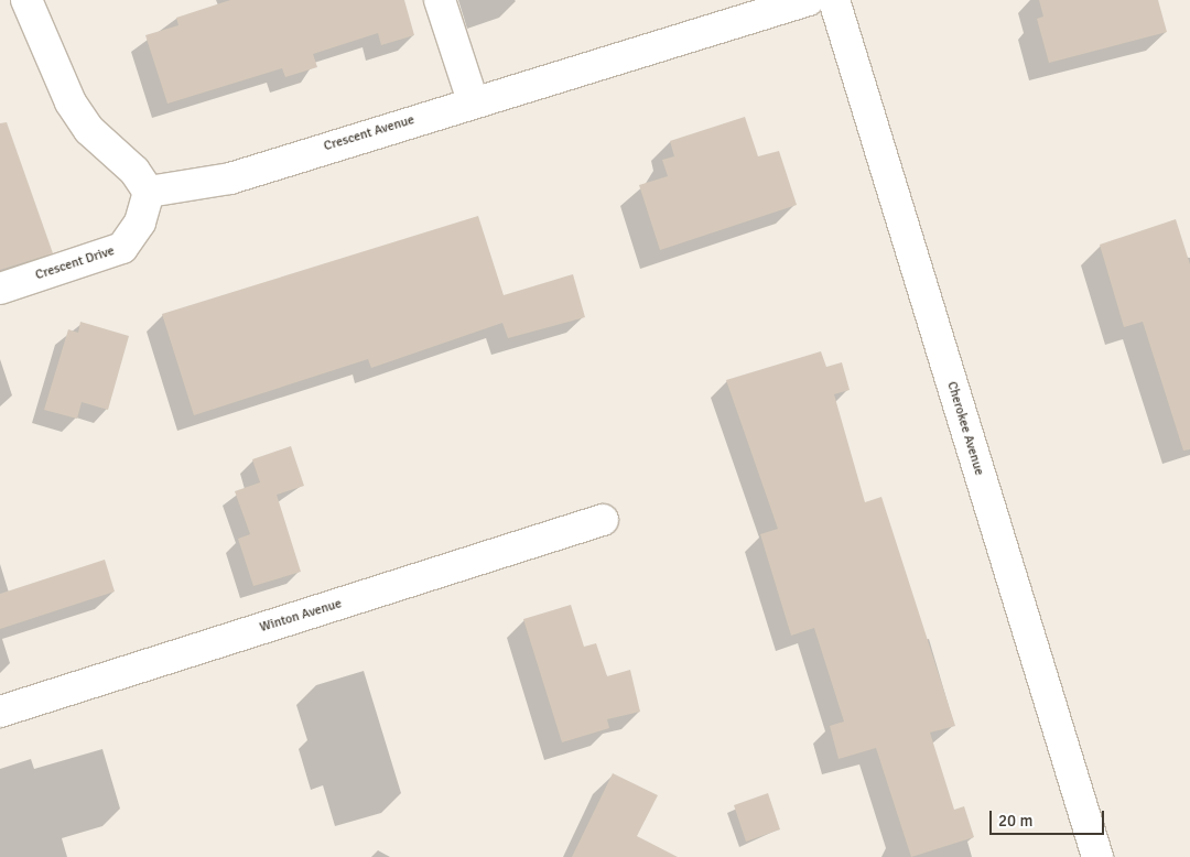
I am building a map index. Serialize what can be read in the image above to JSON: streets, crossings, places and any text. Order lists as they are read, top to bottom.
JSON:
{
  "streets": {
    "street": [
      "Crescent Avenue",
      "Crescent Drive",
      "Cherokee Avenue",
      "Winton Avenue"
    ]
  },
  "crossings": [
    ["Crescent Avenue", "Crescent Drive"]
  ],
  "scale_bar": "20 m"
}
